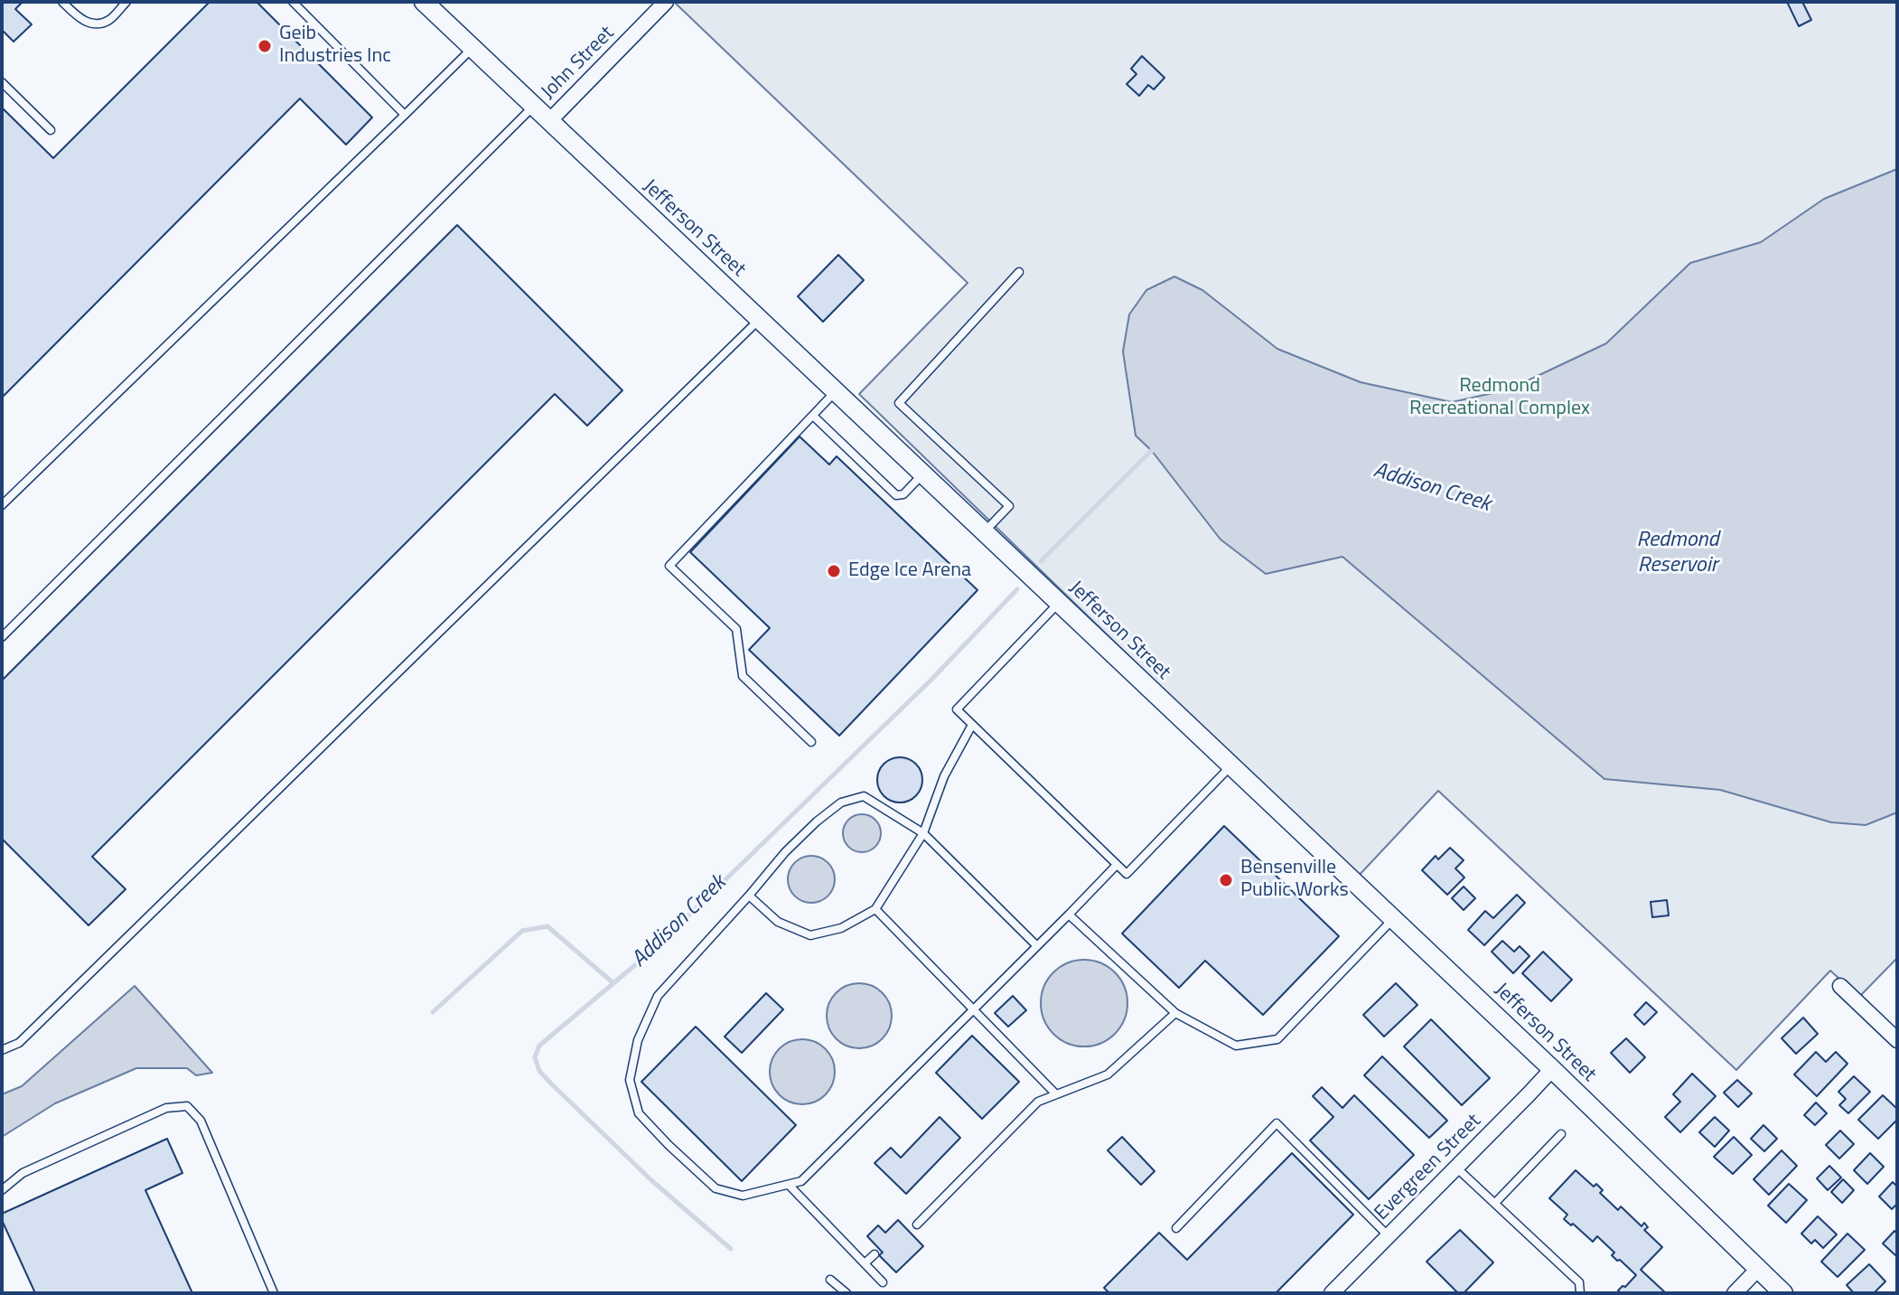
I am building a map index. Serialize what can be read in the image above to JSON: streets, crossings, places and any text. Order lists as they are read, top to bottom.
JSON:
{
  "streets": {
    "street": ["John Street", "Jefferson Street", "Evergreen Street"]
  },
  "crossings": [
    ["John Street", "Jefferson Street"],
    ["Jefferson Street", "Evergreen Street"]
  ],
  "water": ["Addison Creek", "Redmond Reservoir"],
  "parks": ["Redmond Recreational Complex"],
  "places": ["Geib Industries Inc", "Edge Ice Arena", "Bensenville Public Works"]
}
